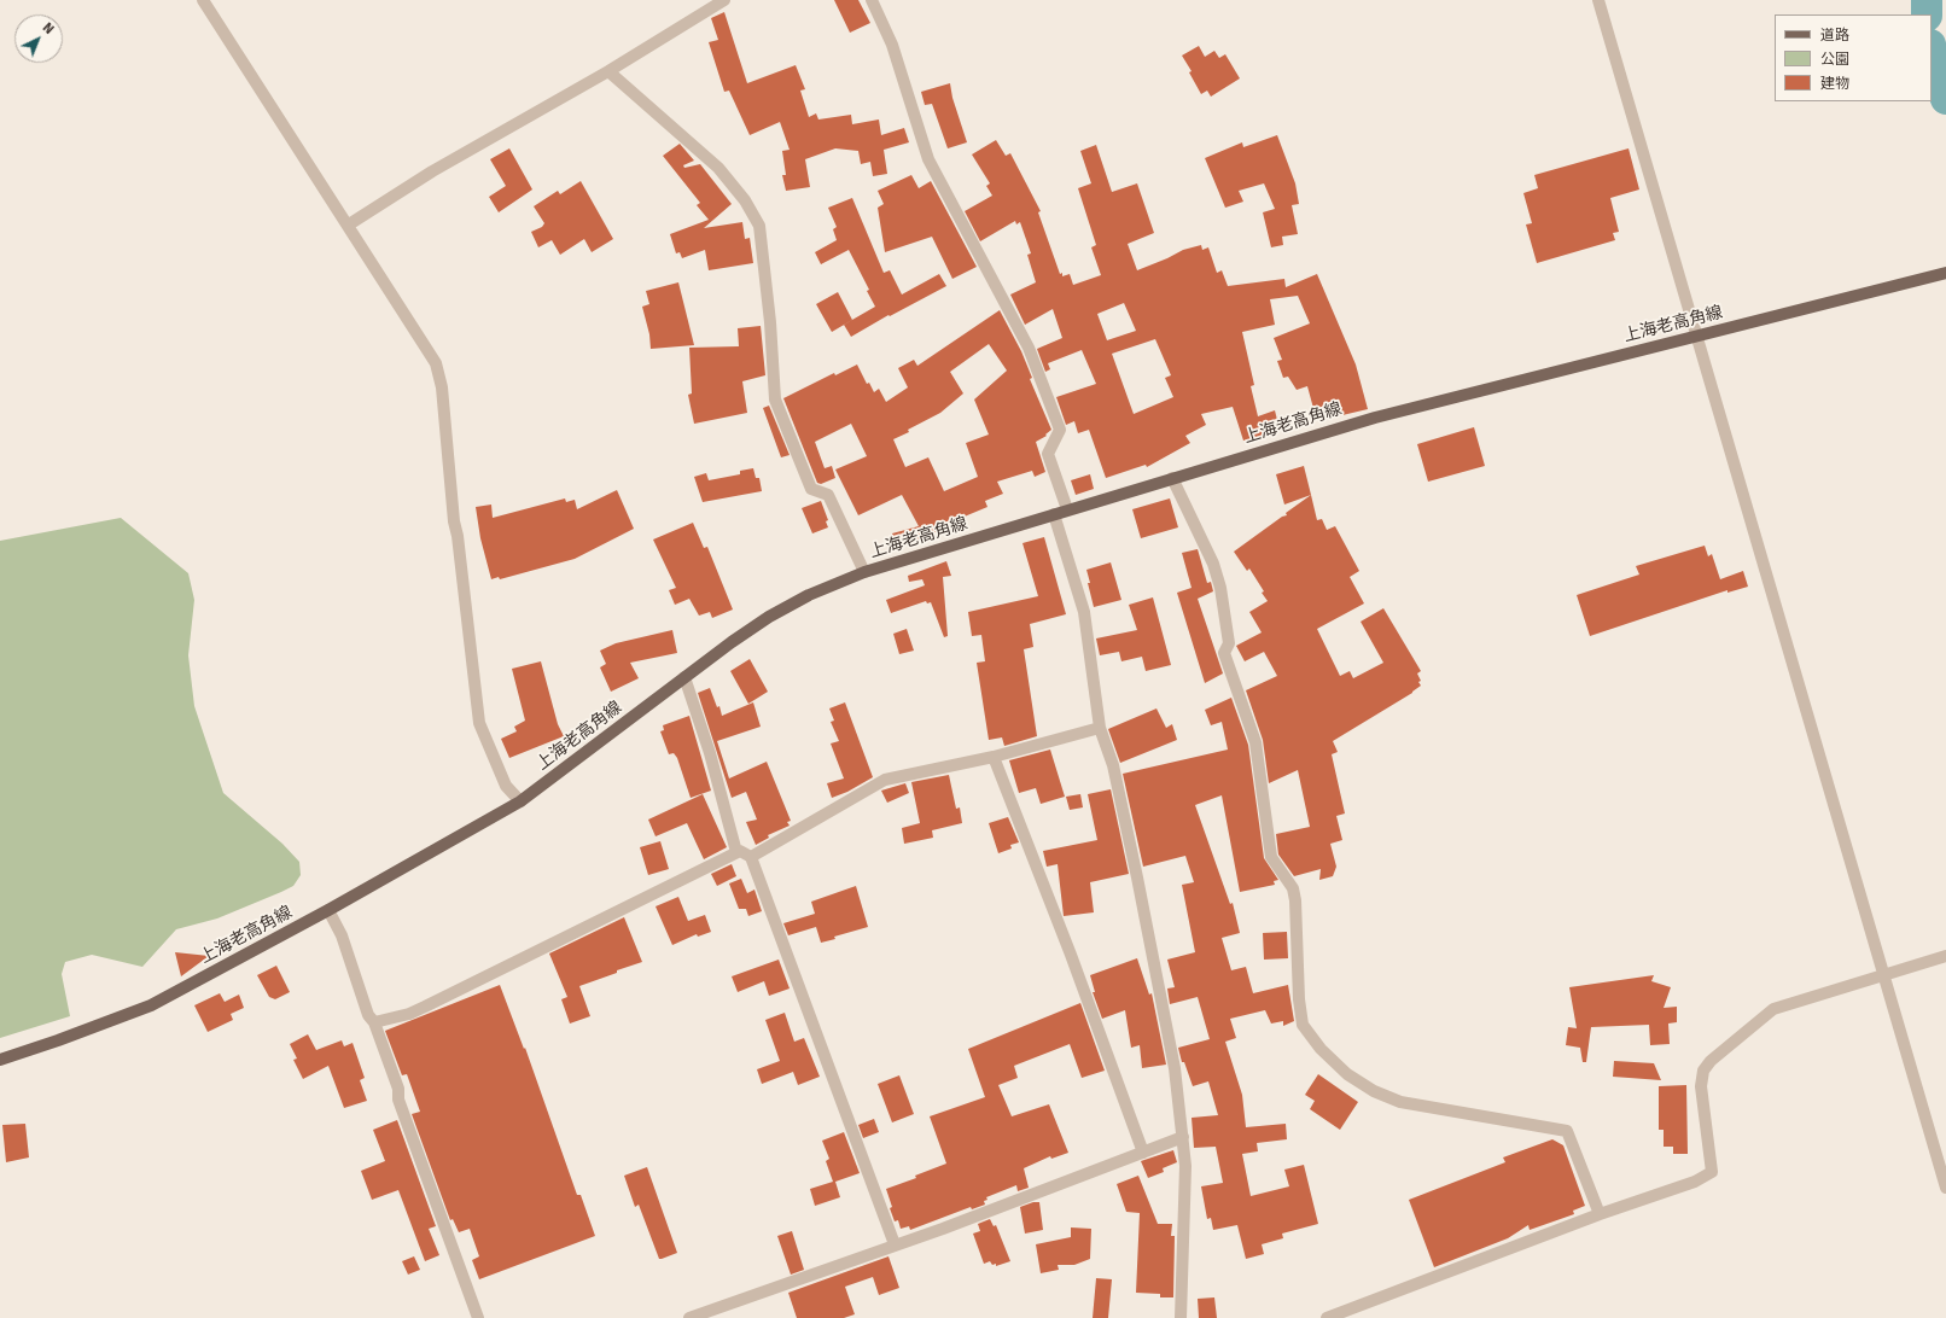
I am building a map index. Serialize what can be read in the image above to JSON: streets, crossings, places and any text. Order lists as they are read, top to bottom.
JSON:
{
  "streets": {
    "main road": ["上海老高角線"]
  },
  "legend": ["道路", "公園", "建物"],
  "north": "top right"
}
